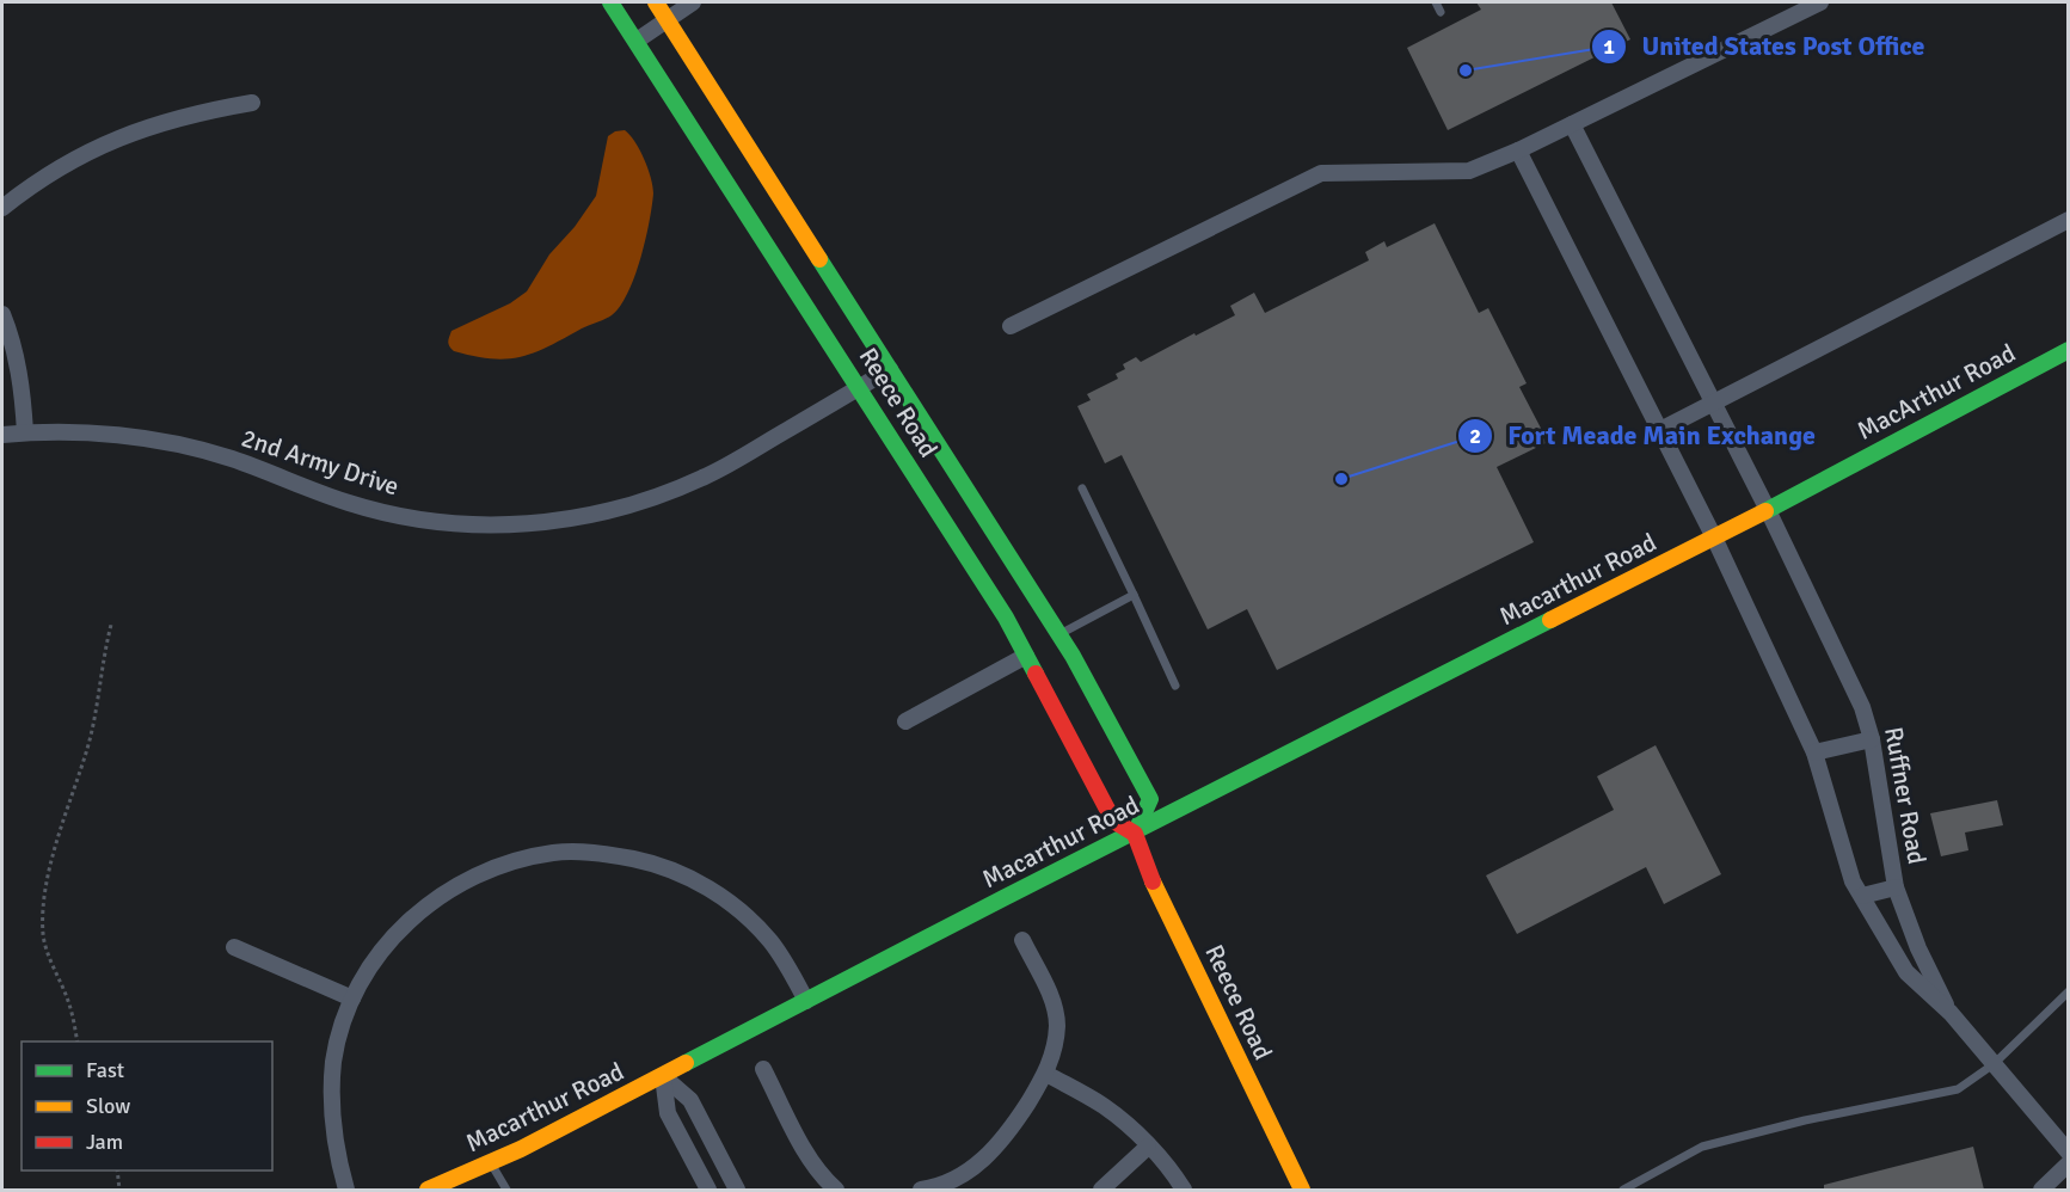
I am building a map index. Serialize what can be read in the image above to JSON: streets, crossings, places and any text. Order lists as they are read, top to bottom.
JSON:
{
  "streets": {
    "street": [
      "MacArthur Road",
      "Reece Road",
      "2nd Army Drive",
      "Macarthur Road",
      "Ruffner Road"
    ]
  },
  "crossings": [
    ["MacArthur Road", "Macarthur Road"],
    ["MacArthur Road", "Ruffner Road"],
    ["Reece Road", "2nd Army Drive"],
    ["Reece Road", "Macarthur Road"],
    ["Macarthur Road", "Ruffner Road"]
  ],
  "places": ["United States Post Office", "Fort Meade Main Exchange"],
  "legend": ["Fast", "Slow", "Jam"]
}
